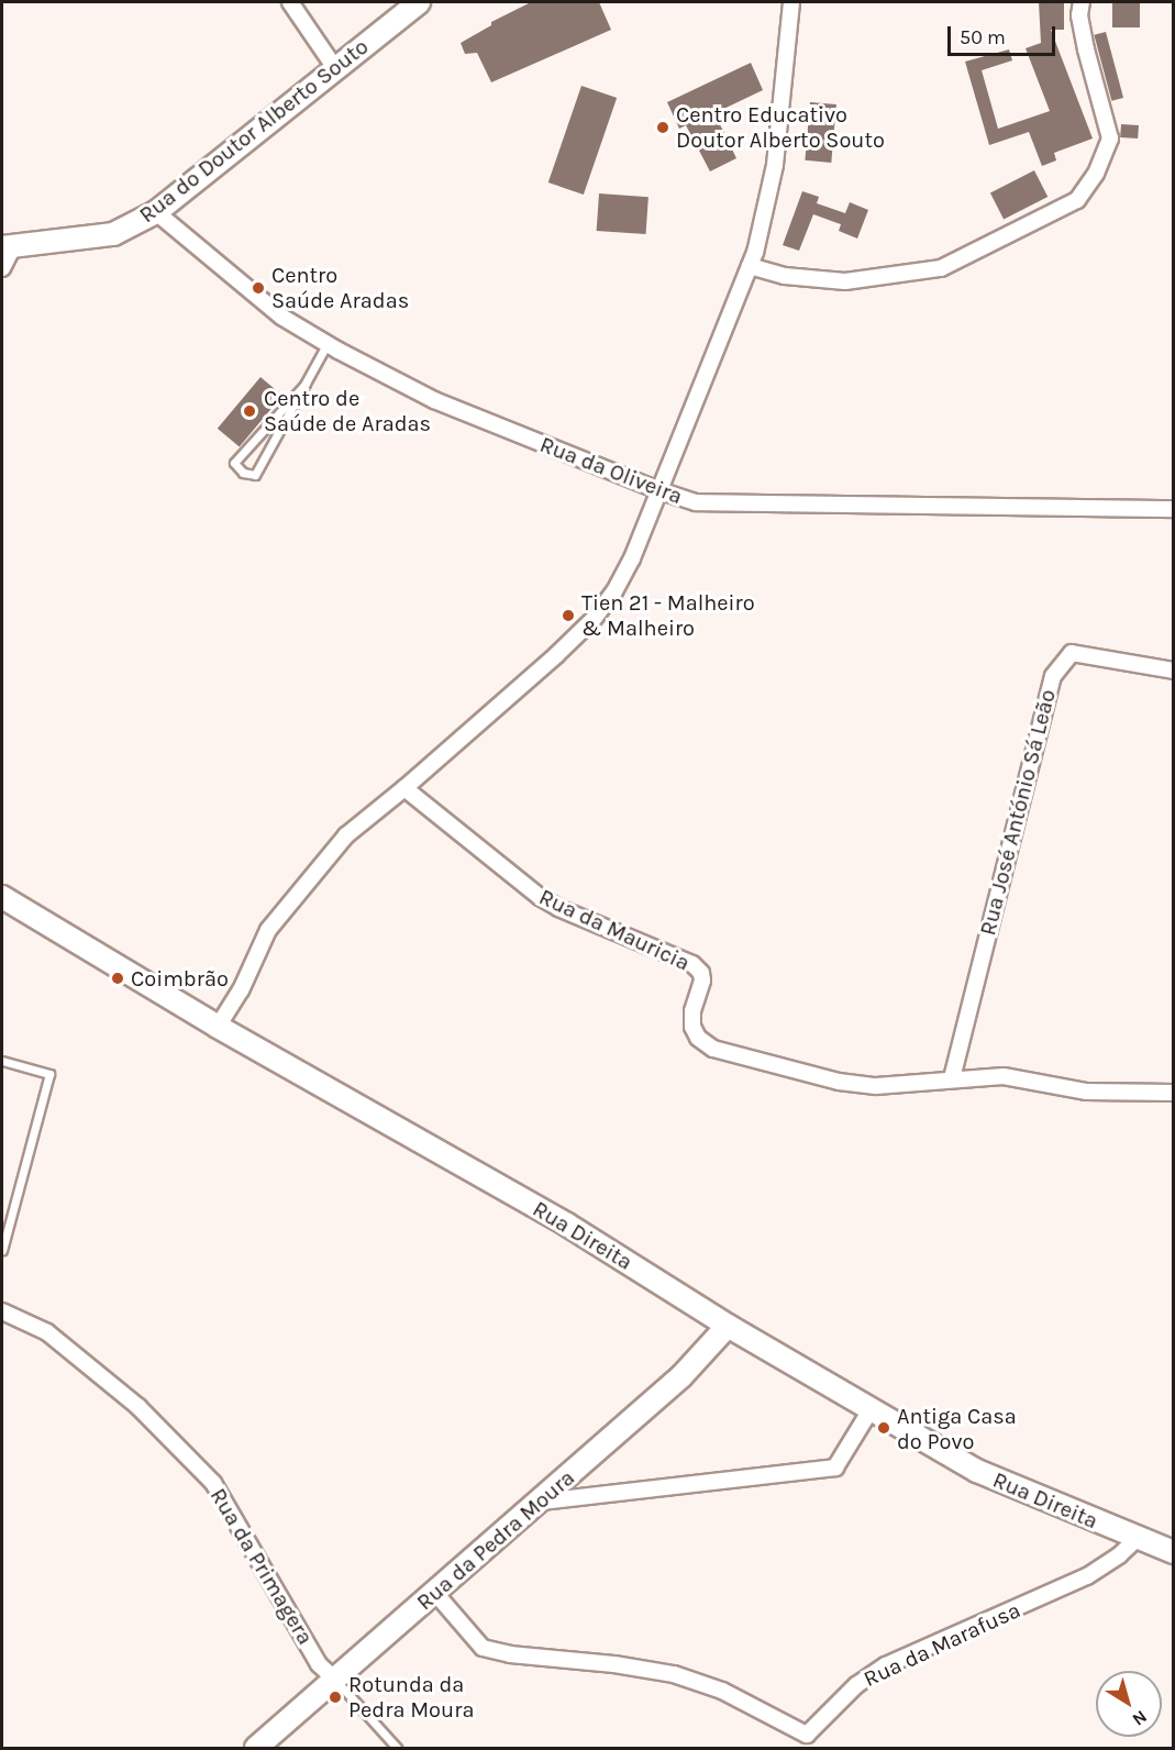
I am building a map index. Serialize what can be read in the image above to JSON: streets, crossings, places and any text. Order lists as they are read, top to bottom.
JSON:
{
  "streets": {
    "main road": ["Rua do Doutor Alberto Souto", "Rua Direita", "Rua da Pedra Moura"],
    "street": [
      "Rua da Oliveira",
      "Rua José António Sá Leão",
      "Rua da Mauricia",
      "Rua da Primagera",
      "Rua da Marafusa"
    ]
  },
  "crossings": [
    ["Rua do Doutor Alberto Souto", "Rua da Oliveira"],
    ["Rua José António Sá Leão", "Rua da Mauricia"],
    ["Rua Direita", "Rua da Pedra Moura"],
    ["Rua Direita", "Rua da Marafusa"],
    ["Rua da Pedra Moura", "Rua da Primagera"],
    ["Rua da Pedra Moura", "Rua da Marafusa"]
  ],
  "places": [
    "Centro Educativo Doutor Alberto Souto",
    "Centro Saúde Aradas",
    "Centro de Saúde de Aradas",
    "Tien 21 - Malheiro & Malheiro",
    "Coimbrão",
    "Antiga Casa do Povo",
    "Rotunda da Pedra Moura"
  ],
  "scale_bar": "50 m",
  "north": "bottom right"
}
